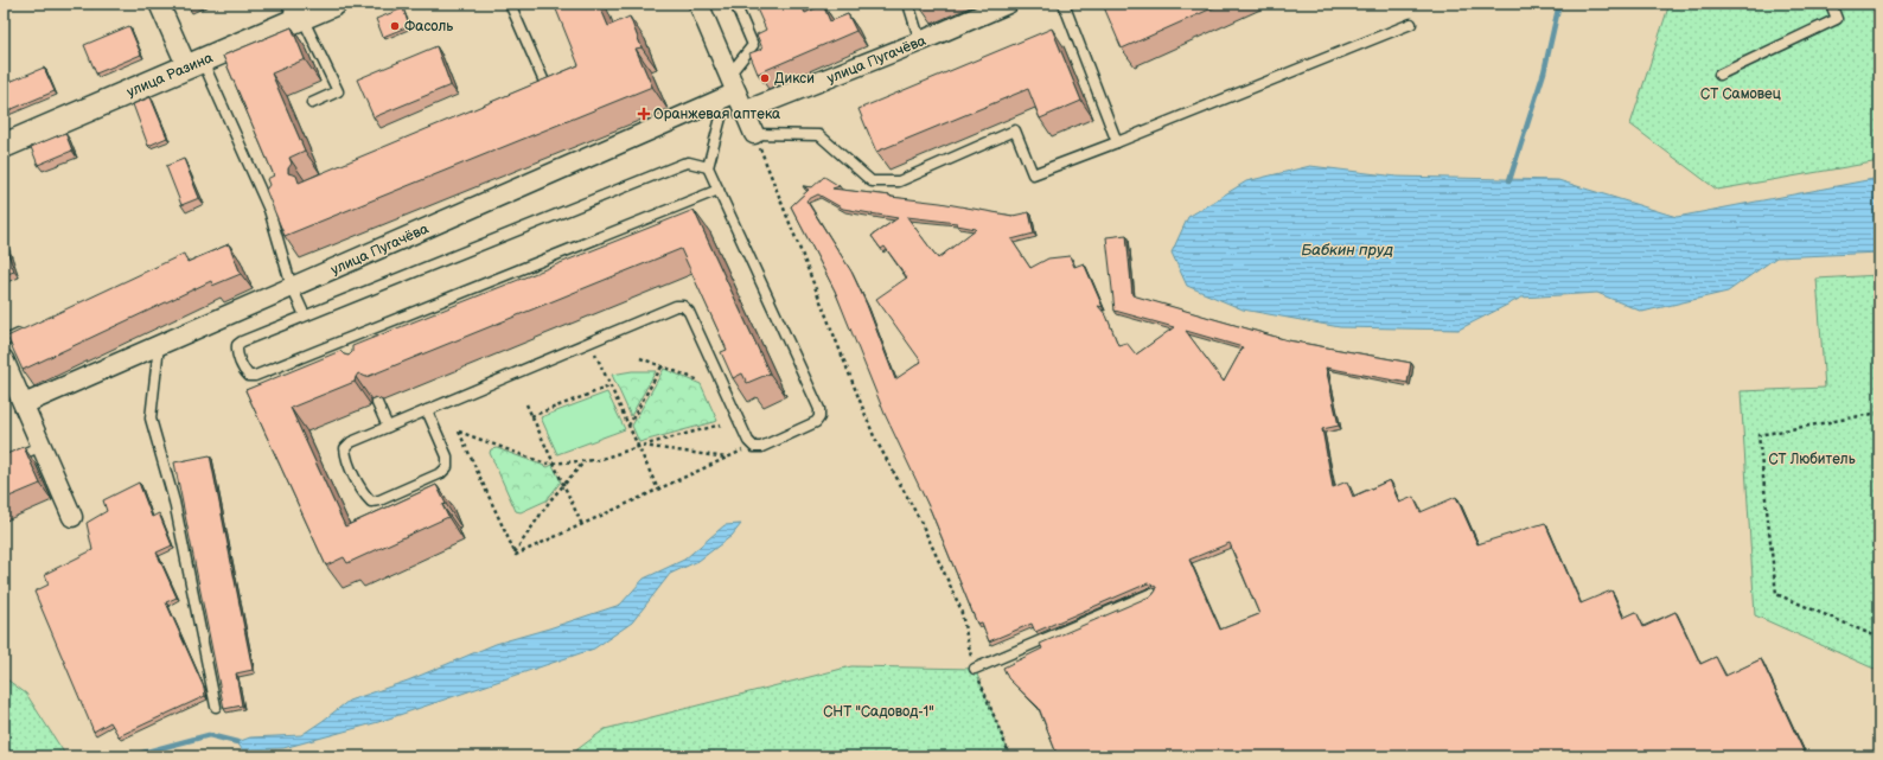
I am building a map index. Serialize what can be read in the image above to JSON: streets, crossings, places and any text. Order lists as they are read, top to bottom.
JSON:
{
  "streets": {
    "street": ["улица Пугачёва", "улица Разина"]
  },
  "water": ["Бабкин пруд"],
  "parks": ["СТ Самовец", "СТ Любитель", "СНТ \"Садовод-1\""],
  "places": {
    "other": ["Фасоль", "Дикси"],
    "health": ["Оранжевая аптека"]
  }
}
